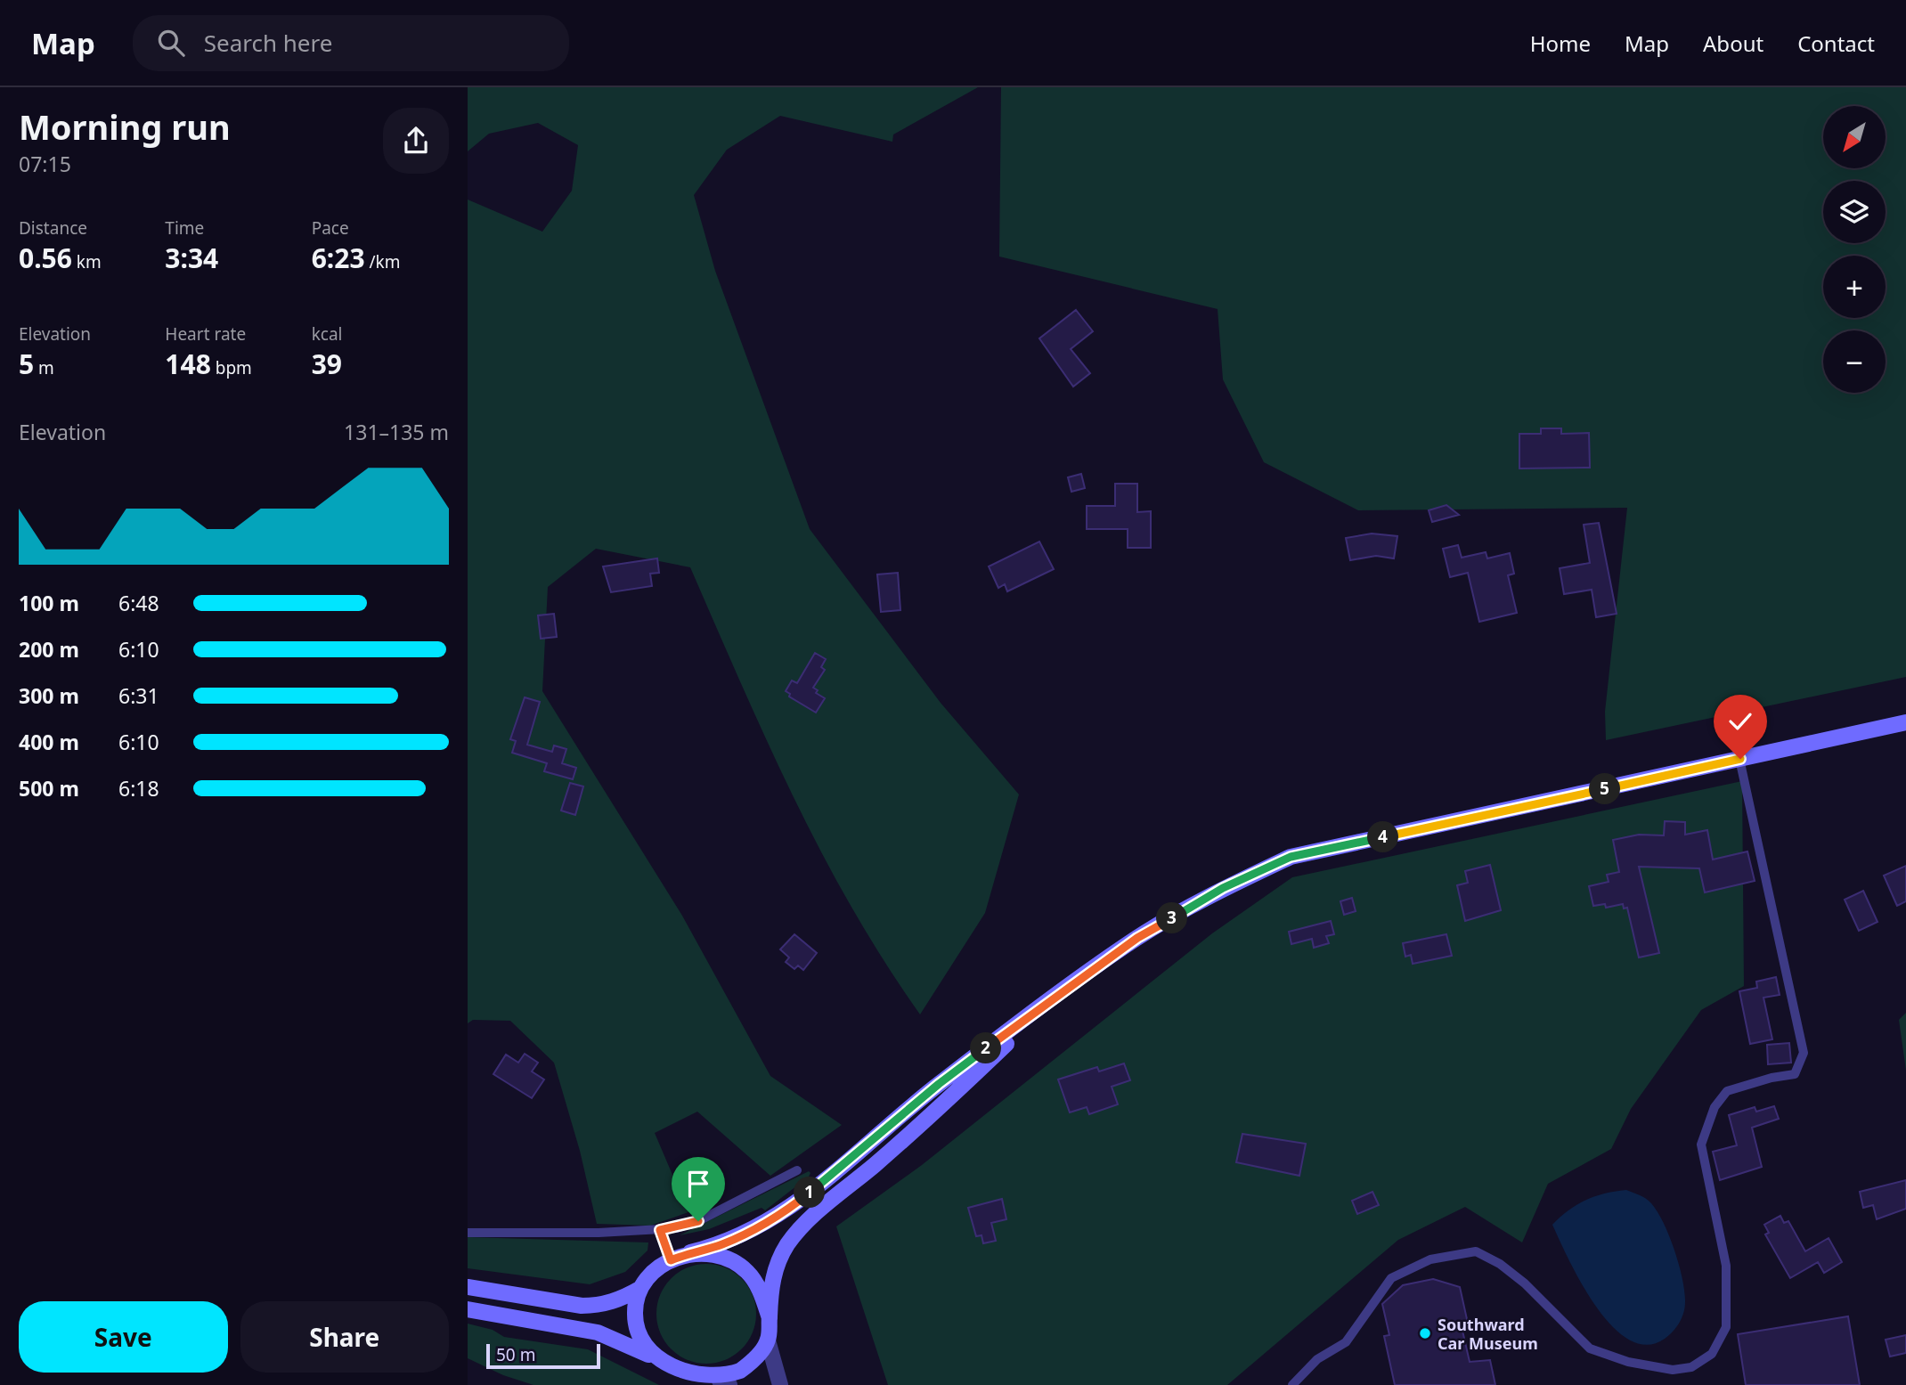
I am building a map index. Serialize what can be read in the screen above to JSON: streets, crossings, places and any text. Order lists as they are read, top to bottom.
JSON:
{
  "places": ["Southward Car Museum"],
  "scale_bar": "50 m",
  "north": "bottom left",
  "page": {
    "header": "Map",
    "search": "Search here",
    "nav": [
      "Home",
      "Map",
      "About",
      "Contact"
    ],
    "heading": ["Morning run", "07:15"],
    "map_buttons": ["+", "−"],
    "stats": [
      ["Distance", "0.56 km"],
      ["Time", "3:34"],
      ["Pace", "6:23 /km"],
      ["Elevation", "5 m"],
      ["Heart rate", "148 bpm"],
      ["kcal", "39"]
    ],
    "chart": ["Elevation", "131–135 m"],
    "list": [
      {
        "name": "100 m",
        "note": "6:48"
      },
      {
        "name": "200 m",
        "note": "6:10"
      },
      {
        "name": "300 m",
        "note": "6:31"
      },
      {
        "name": "400 m",
        "note": "6:10"
      },
      {
        "name": "500 m",
        "note": "6:18"
      }
    ],
    "pins": [
      "5",
      "4",
      "3",
      "2",
      "1"
    ],
    "buttons": ["Save", "Share"],
    "scale": "50 m"
  }
}
